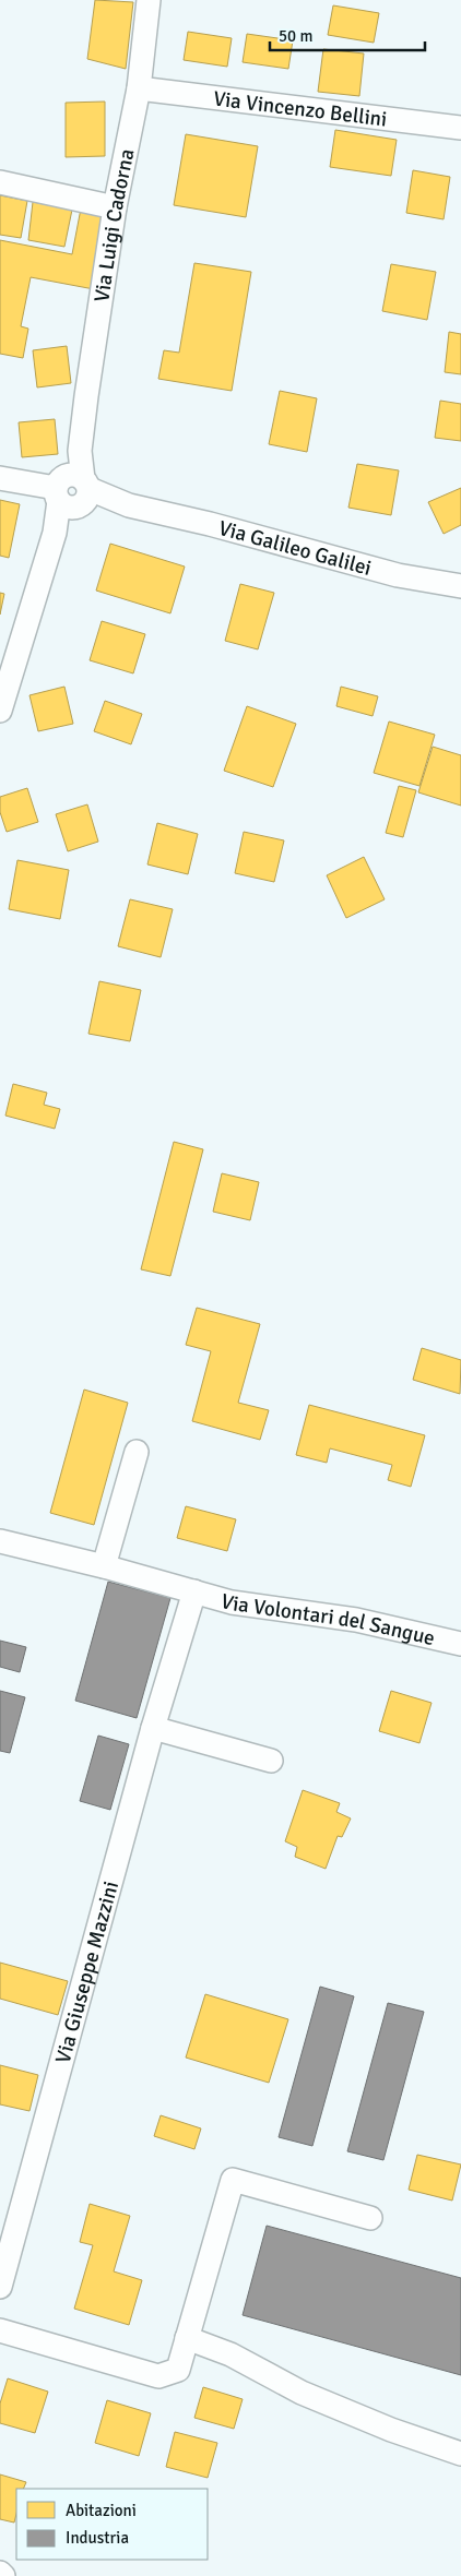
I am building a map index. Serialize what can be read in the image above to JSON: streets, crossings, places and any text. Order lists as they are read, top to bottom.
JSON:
{
  "streets": {
    "street": [
      "Via Vincenzo Bellini",
      "Via Luigi Cadorna",
      "Via Galileo Galilei",
      "Via Volontari del Sangue",
      "Via Giuseppe Mazzini"
    ]
  },
  "crossings": [
    ["Via Vincenzo Bellini", "Via Luigi Cadorna"],
    ["Via Luigi Cadorna", "Via Galileo Galilei"],
    ["Via Volontari del Sangue", "Via Giuseppe Mazzini"]
  ],
  "legend": ["Abitazioni", "Industria"],
  "scale_bar": "50 m"
}
